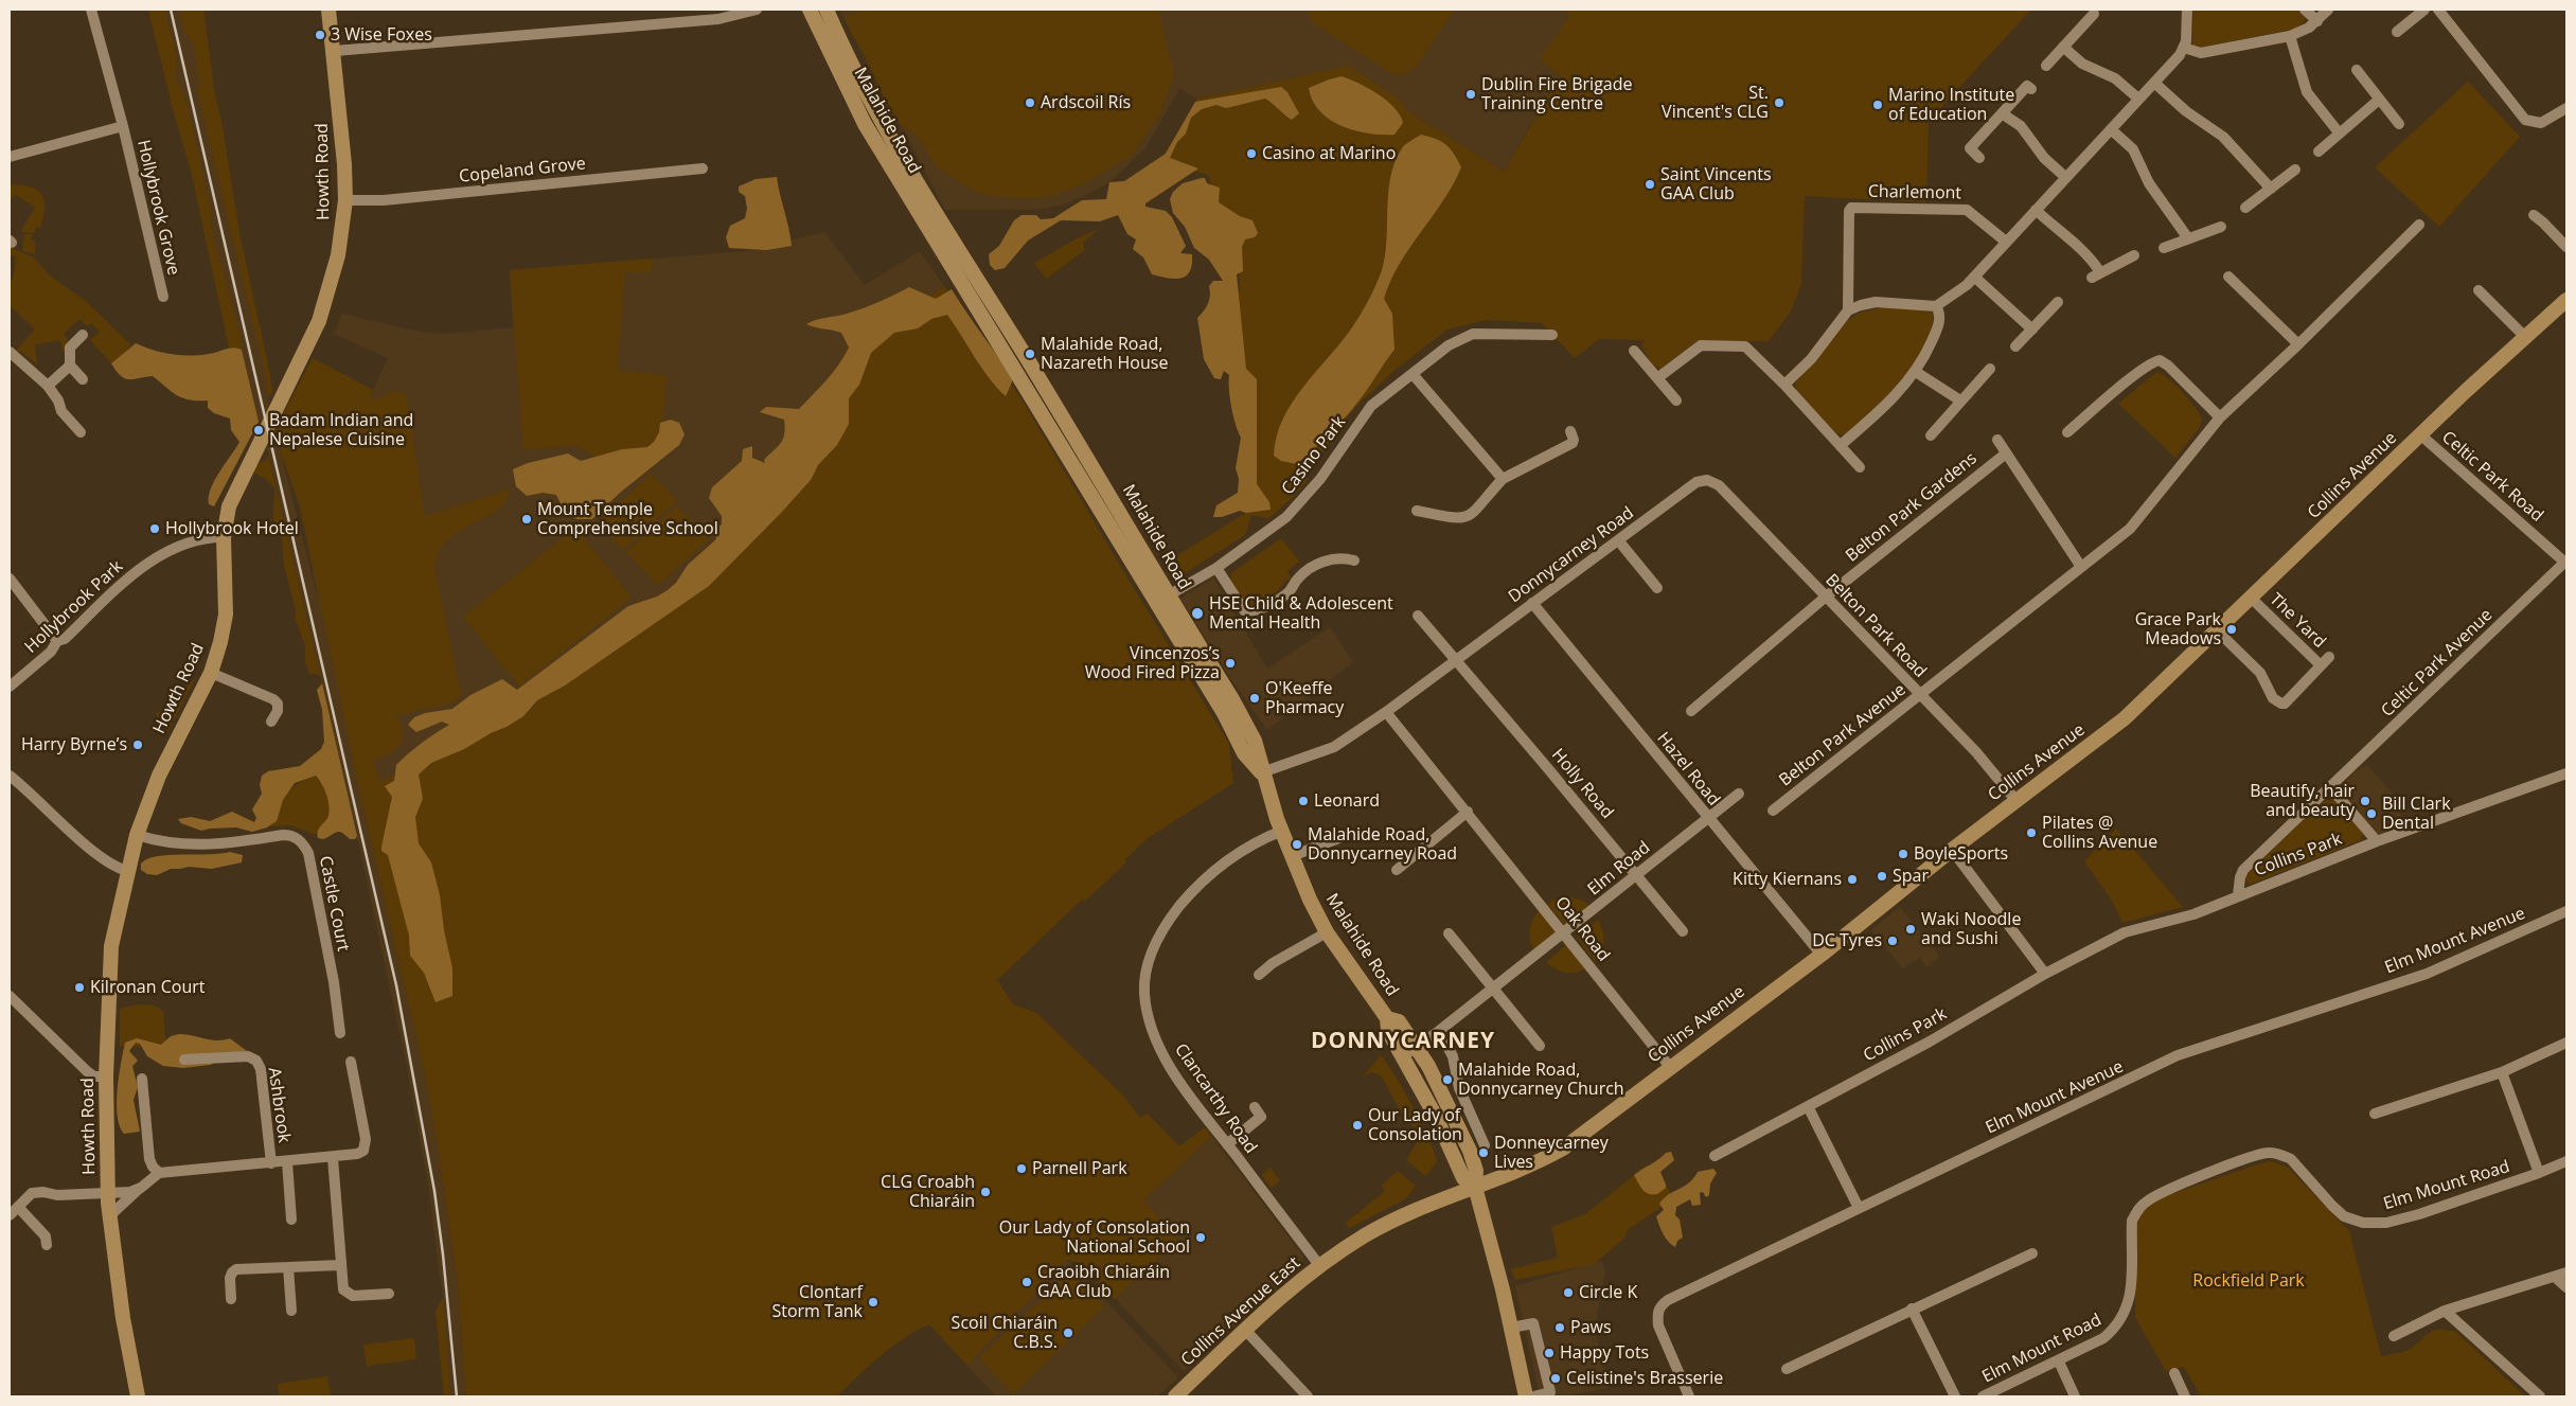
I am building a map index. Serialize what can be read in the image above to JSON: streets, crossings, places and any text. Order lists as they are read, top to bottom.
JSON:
{
  "streets": {
    "main road": [
      "Malahide Road",
      "Howth Road",
      "Collins Avenue",
      "Collins Avenue East"
    ],
    "street": [
      "Copeland Grove",
      "Charlemont",
      "Hollybrook Grove",
      "Casino Park",
      "Celtic Park Road",
      "Belton Park Gardens",
      "Donnycarney Road",
      "Hollybrook Park",
      "The Yard",
      "Belton Park Road",
      "Celtic Park Avenue",
      "Belton Park Avenue",
      "Hazel Road",
      "Holly Road",
      "Collins Park",
      "Elm Road",
      "Castle Court",
      "Oak Road",
      "Elm Mount Avenue",
      "Clancarthy Road",
      "Ashbrook",
      "Elm Mount Road"
    ]
  },
  "crossings": [
    ["Malahide Road", "Casino Park"],
    ["Malahide Road", "Collins Avenue"],
    ["Malahide Road", "Donnycarney Road"],
    ["Malahide Road", "Elm Road"],
    ["Malahide Road", "Clancarthy Road"],
    ["Malahide Road", "Collins Avenue East"],
    ["Copeland Grove", "Howth Road"],
    ["Howth Road", "Hollybrook Park"],
    ["Howth Road", "Castle Court"],
    ["Collins Avenue", "Celtic Park Road"],
    ["Collins Avenue", "The Yard"],
    ["Collins Avenue", "Belton Park Road"],
    ["Collins Avenue", "Hazel Road"],
    ["Collins Avenue", "Oak Road"],
    ["Collins Avenue", "Collins Avenue East"],
    ["Celtic Park Road", "Celtic Park Avenue"],
    ["Belton Park Gardens", "Belton Park Road"],
    ["Donnycarney Road", "Belton Park Road"],
    ["Donnycarney Road", "Hazel Road"],
    ["Donnycarney Road", "Holly Road"],
    ["Donnycarney Road", "Oak Road"],
    ["Belton Park Road", "Belton Park Avenue"],
    ["Celtic Park Avenue", "Collins Park"],
    ["Hazel Road", "Elm Road"],
    ["Holly Road", "Elm Road"],
    ["Elm Road", "Oak Road"],
    ["Clancarthy Road", "Collins Avenue East"]
  ],
  "districts": ["DONNYCARNEY"],
  "parks": ["Rockfield Park"],
  "places": [
    "3 Wise Foxes",
    "Dublin Fire Brigade Training Centre",
    "Ardscoil Rís",
    "St. Vincent's CLG",
    "Marino Institute of Education",
    "Casino at Marino",
    "Saint Vincents GAA Club",
    "Malahide Road, Nazareth House",
    "Badam Indian and Nepalese Cuisine",
    "Mount Temple Comprehensive School",
    "Hollybrook Hotel",
    "HSE Child & Adolescent Mental Health",
    "Grace Park Meadows",
    "Vincenzos’s Wood Fired Pizza",
    "O'Keeffe Pharmacy",
    "Harry Byrne’s",
    "Leonard",
    "Beautify, hair and beauty",
    "Bill Clark Dental",
    "Pilates @ Collins Avenue",
    "Malahide Road, Donnycarney Road",
    "BoyleSports",
    "Spar",
    "Kitty Kiernans",
    "Waki Noodle and Sushi",
    "DC Tyres",
    "Kilronan Court",
    "Malahide Road, Donnycarney Church",
    "Our Lady of Consolation",
    "Donneycarney Lives",
    "Parnell Park",
    "CLG Croabh Chiaráin",
    "Our Lady of Consolation National School",
    "Craoibh Chiaráin GAA Club",
    "Circle K",
    "Clontarf Storm Tank",
    "Paws",
    "Scoil Chiaráin C.B.S.",
    "Happy Tots",
    "Celistine's Brasserie"
  ]
}
